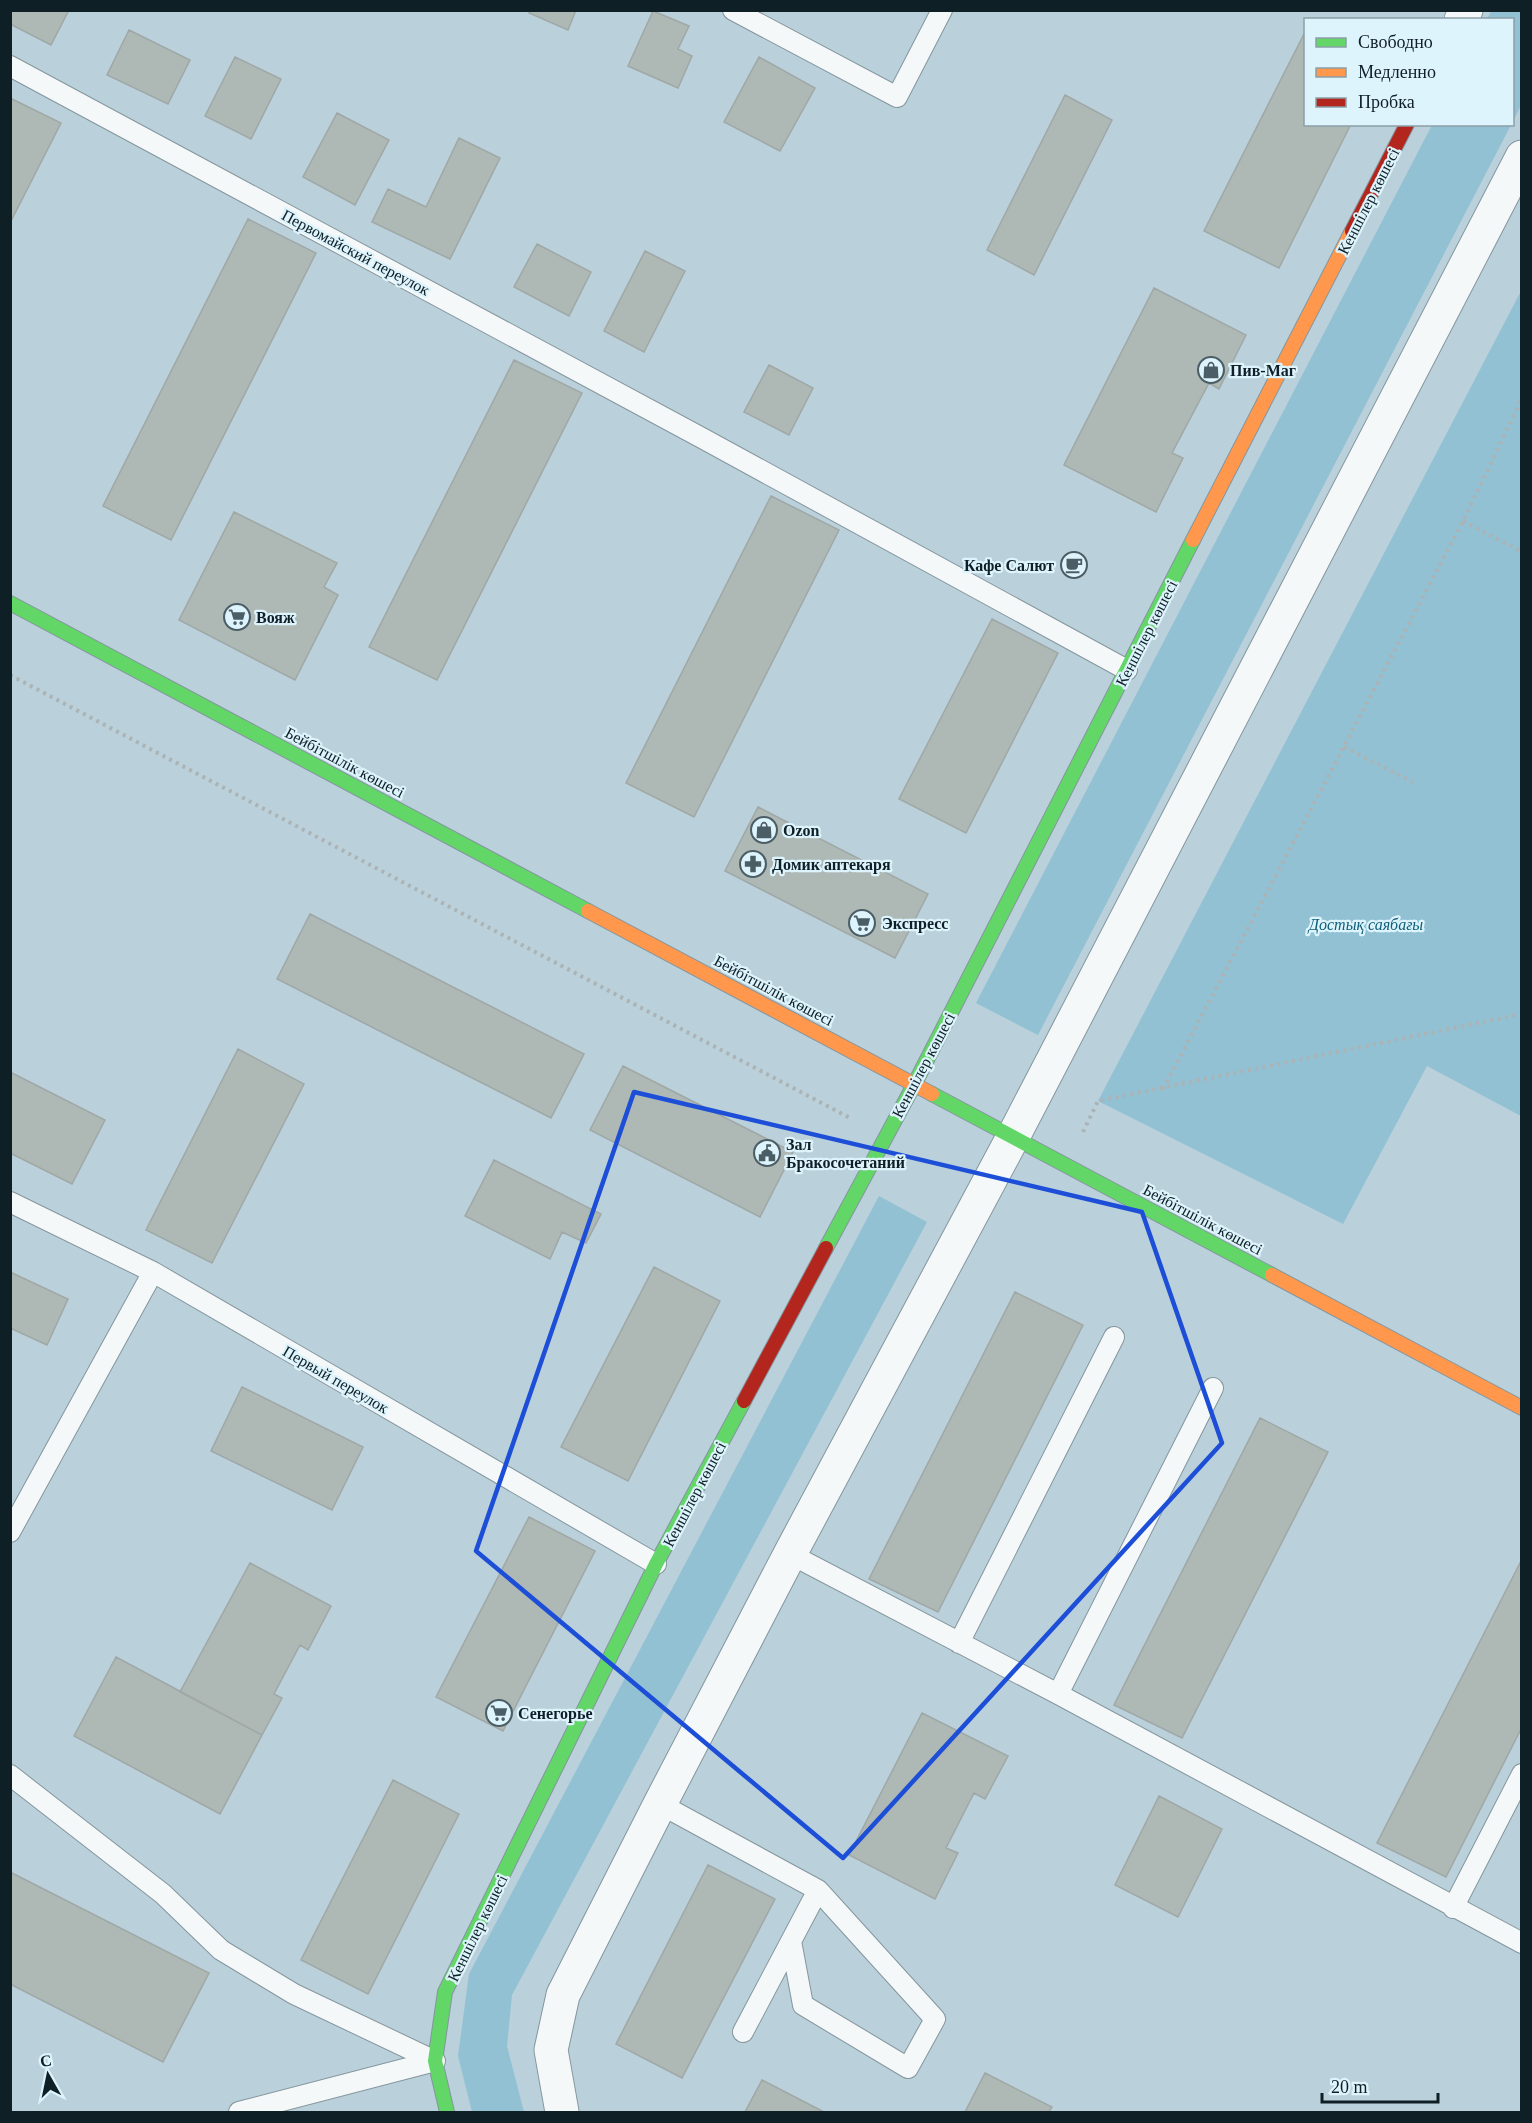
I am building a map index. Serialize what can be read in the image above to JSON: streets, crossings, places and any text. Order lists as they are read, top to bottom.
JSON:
{
  "streets": {
    "street": ["Кеншілер көшесі", "Бейбітшілік көшесі"],
    "lane": ["Первомайский переулок", "Первый переулок"]
  },
  "crossings": [
    ["Кеншілер көшесі", "Первомайский переулок"],
    ["Кеншілер көшесі", "Бейбітшілік көшесі"],
    ["Кеншілер көшесі", "Первый переулок"]
  ],
  "parks": ["Достық саябағы"],
  "places": {
    "shop": ["Пив-Маг", "Ozon"],
    "cafe": ["Кафе Салют"],
    "supermarket": ["Вояж", "Экспресс", "Сенегорье"],
    "pharmacy": ["Домик аптекаря"],
    "public building": ["Зал Бракосочетаний"]
  },
  "legend": ["Свободно", "Медленно", "Пробка"],
  "scale_bar": "20 m",
  "north": "top"
}
